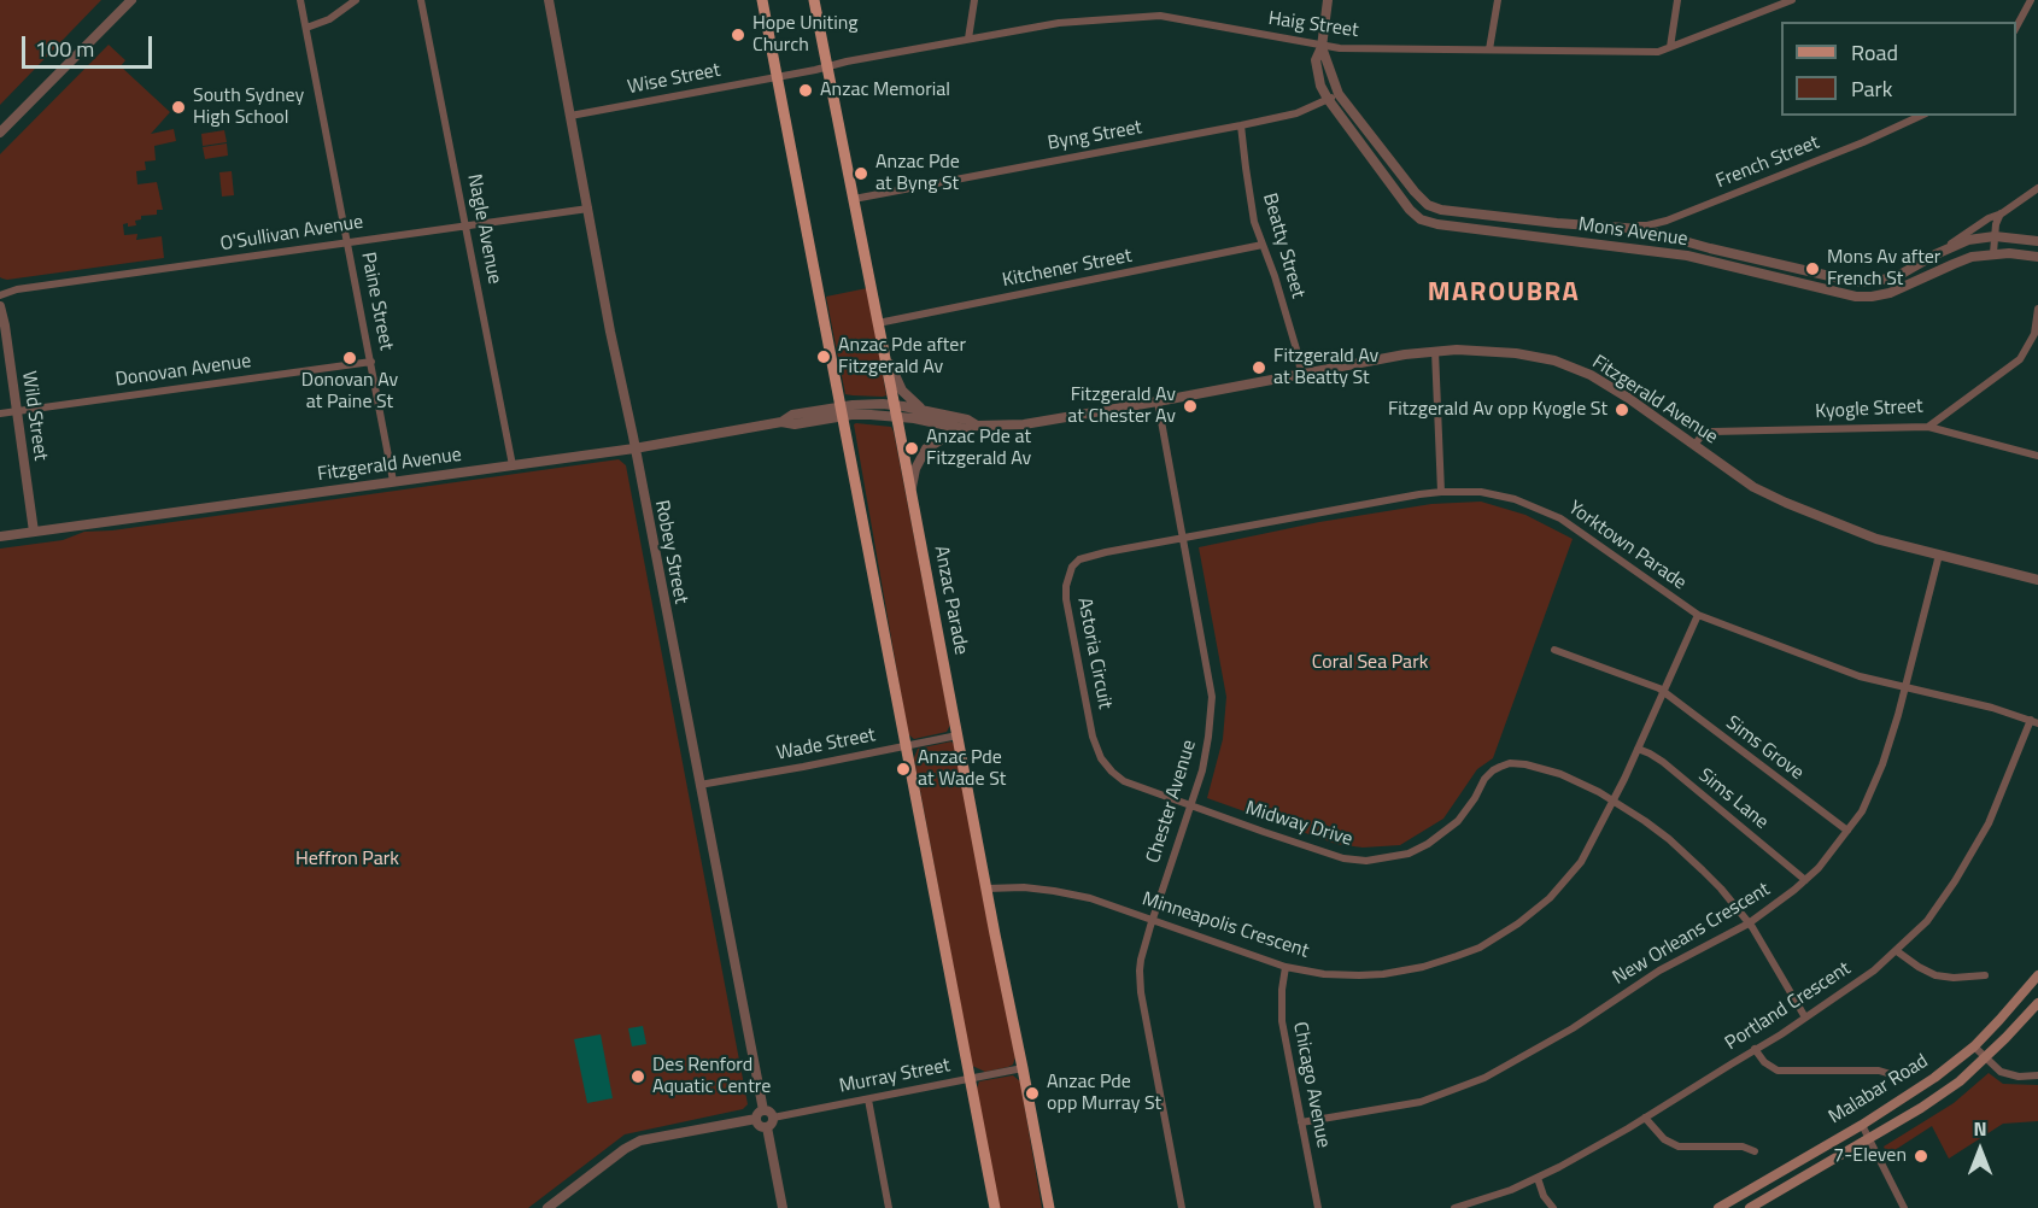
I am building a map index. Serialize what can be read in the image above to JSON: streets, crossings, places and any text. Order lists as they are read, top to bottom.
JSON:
{
  "streets": {
    "main road": ["Anzac Parade", "Malabar Road"],
    "street": [
      "Haig Street",
      "Wise Street",
      "Byng Street",
      "French Street",
      "Nagle Avenue",
      "Mons Avenue",
      "O'Sullivan Avenue",
      "Beatty Street",
      "Kitchener Street",
      "Paine Street",
      "Donovan Avenue",
      "Fitzgerald Avenue",
      "Kyogle Street",
      "Wild Street",
      "Yorktown Parade",
      "Robey Street",
      "Astoria Circuit",
      "Wade Street",
      "Sims Grove",
      "Sims Lane",
      "Chester Avenue",
      "Midway Drive",
      "Minneapolis Crescent",
      "New Orleans Crescent",
      "Portland Crescent",
      "Murray Street",
      "Chicago Avenue"
    ]
  },
  "crossings": [
    ["Haig Street", "Wise Street"],
    ["Haig Street", "Mons Avenue"],
    ["Haig Street", "Anzac Parade"],
    ["Wise Street", "Robey Street"],
    ["Wise Street", "Anzac Parade"],
    ["Byng Street", "Mons Avenue"],
    ["Byng Street", "Beatty Street"],
    ["Byng Street", "Anzac Parade"],
    ["French Street", "Mons Avenue"],
    ["Nagle Avenue", "O'Sullivan Avenue"],
    ["Nagle Avenue", "Fitzgerald Avenue"],
    ["O'Sullivan Avenue", "Paine Street"],
    ["O'Sullivan Avenue", "Robey Street"],
    ["Beatty Street", "Kitchener Street"],
    ["Beatty Street", "Fitzgerald Avenue"],
    ["Kitchener Street", "Anzac Parade"],
    ["Paine Street", "Donovan Avenue"],
    ["Paine Street", "Fitzgerald Avenue"],
    ["Donovan Avenue", "Wild Street"],
    ["Fitzgerald Avenue", "Kyogle Street"],
    ["Fitzgerald Avenue", "Wild Street"],
    ["Fitzgerald Avenue", "Robey Street"],
    ["Fitzgerald Avenue", "Anzac Parade"],
    ["Fitzgerald Avenue", "Chester Avenue"],
    ["Fitzgerald Avenue", "New Orleans Crescent"],
    ["Yorktown Parade", "Astoria Circuit"],
    ["Yorktown Parade", "Chester Avenue"],
    ["Yorktown Parade", "Minneapolis Crescent"],
    ["Yorktown Parade", "New Orleans Crescent"],
    ["Yorktown Parade", "Portland Crescent"],
    ["Robey Street", "Wade Street"],
    ["Robey Street", "Murray Street"],
    ["Anzac Parade", "Wade Street"],
    ["Anzac Parade", "Minneapolis Crescent"],
    ["Anzac Parade", "Murray Street"],
    ["Astoria Circuit", "Chester Avenue"],
    ["Astoria Circuit", "Midway Drive"],
    ["Sims Grove", "Minneapolis Crescent"],
    ["Sims Grove", "New Orleans Crescent"],
    ["Sims Lane", "Minneapolis Crescent"],
    ["Sims Lane", "New Orleans Crescent"],
    ["Chester Avenue", "Midway Drive"],
    ["Chester Avenue", "Minneapolis Crescent"],
    ["Midway Drive", "Minneapolis Crescent"],
    ["Midway Drive", "New Orleans Crescent"],
    ["Midway Drive", "Portland Crescent"],
    ["Minneapolis Crescent", "Chicago Avenue"],
    ["New Orleans Crescent", "Chicago Avenue"]
  ],
  "districts": ["MAROUBRA"],
  "parks": ["Coral Sea Park", "Heffron Park"],
  "places": [
    "Hope Uniting Church",
    "Anzac Memorial",
    "South Sydney High School",
    "Anzac Pde at Byng St",
    "Mons Av after French St",
    "Anzac Pde after Fitzgerald Av",
    "Donovan Av at Paine St",
    "Fitzgerald Av at Beatty St",
    "Fitzgerald Av at Chester Av",
    "Fitzgerald Av opp Kyogle St",
    "Anzac Pde at Fitzgerald Av",
    "Anzac Pde at Wade St",
    "Des Renford Aquatic Centre",
    "Anzac Pde opp Murray St",
    "7-Eleven"
  ],
  "legend": ["Road", "Park"],
  "scale_bar": "100 m",
  "north": "top"
}
